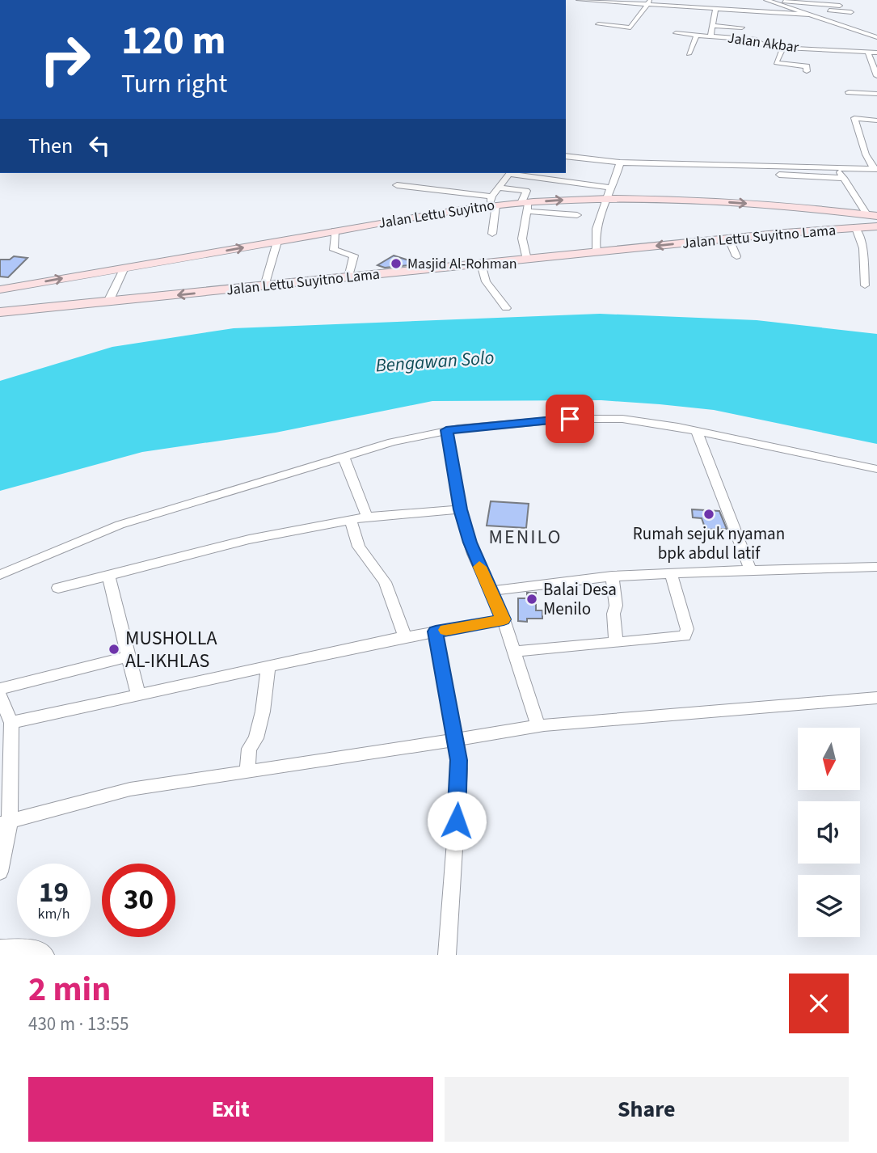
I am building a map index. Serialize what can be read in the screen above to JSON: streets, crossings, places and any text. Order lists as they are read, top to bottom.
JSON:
{
  "streets": {
    "main road": ["Jalan Lettu Suyitno", "Jalan Lettu Suyitno Lama"],
    "street": ["Jalan Akbar"]
  },
  "one_way": ["Jalan Lettu Suyitno"],
  "districts": ["MENILO"],
  "water": ["Bengawan Solo"],
  "places": [
    "Masjid Al-Rohman",
    "Rumah sejuk nyaman bpk abdul latif",
    "Balai Desa Menilo",
    "MUSHOLLA AL-IKHLAS"
  ],
  "north": "bottom",
  "page": {
    "turn": ["120 m", "Turn right"],
    "then": "Then",
    "speed": "19 km/h",
    "limit": "30",
    "heading": ["2 min", "430 m · 13:55"],
    "buttons": ["Exit", "Share"]
  }
}
